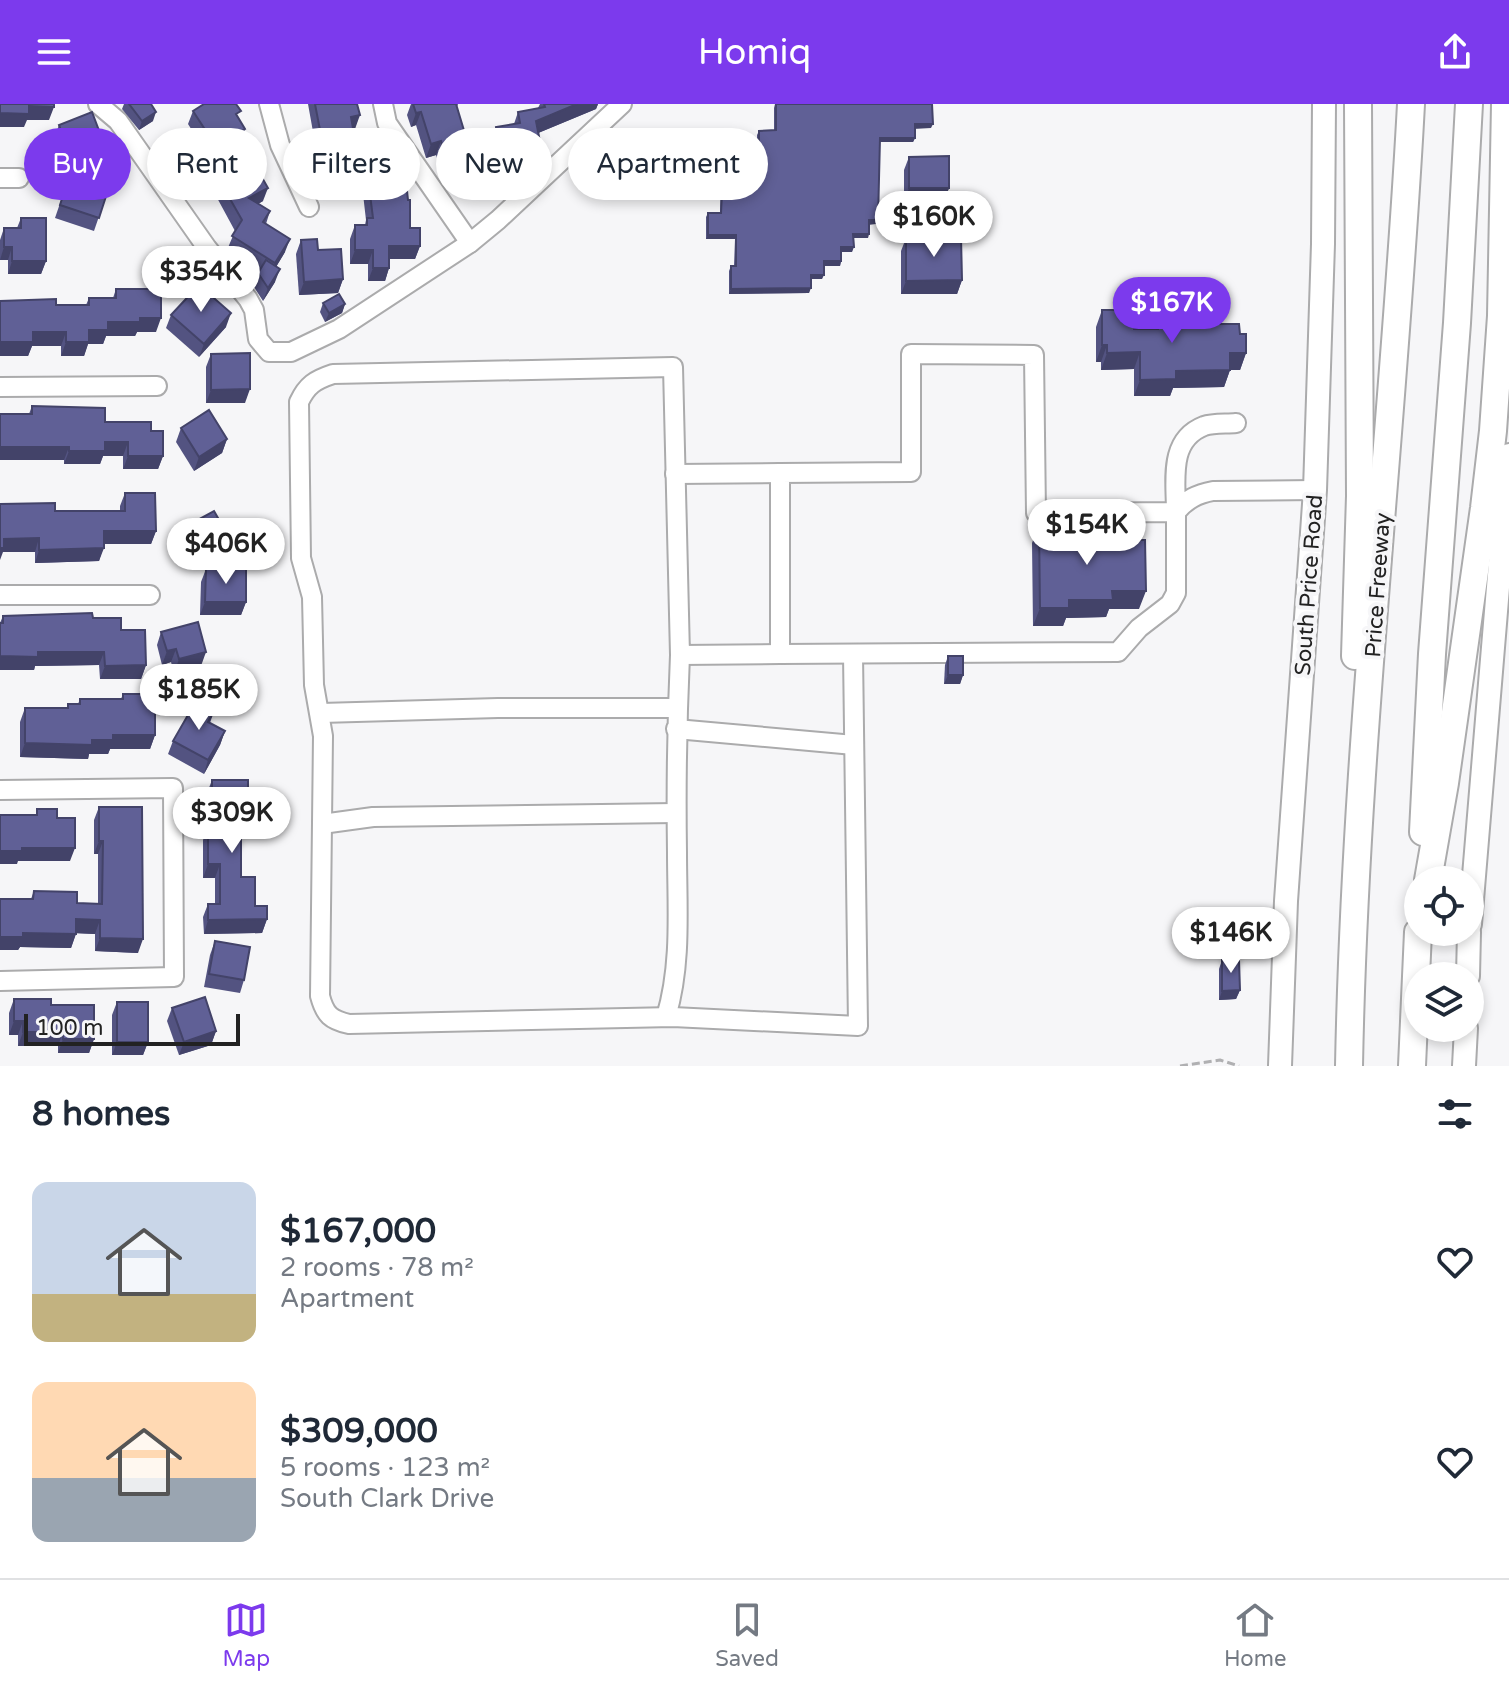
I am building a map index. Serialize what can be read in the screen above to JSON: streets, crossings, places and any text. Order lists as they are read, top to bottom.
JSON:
{
  "streets": {
    "highway": ["Price Freeway"],
    "main road": ["South Price Road"]
  },
  "scale_bar": "100 m",
  "page": {
    "header": "Homiq",
    "chip": [
      "Buy",
      "Rent",
      "Filters",
      "New",
      "Apartment"
    ],
    "price": [
      "$160K",
      "$354K",
      "$167K",
      "$154K",
      "$406K",
      "$185K",
      "$309K",
      "$146K"
    ],
    "scale": "100 m",
    "heading": "8 homes",
    "list": [
      {
        "name": "$167,000",
        "note": "2 rooms · 78 m² · Apartment"
      },
      {
        "name": "$309,000",
        "note": "5 rooms · 123 m² · South Clark Drive"
      }
    ],
    "tabs": ["Map", "Saved", "Home"]
  }
}
